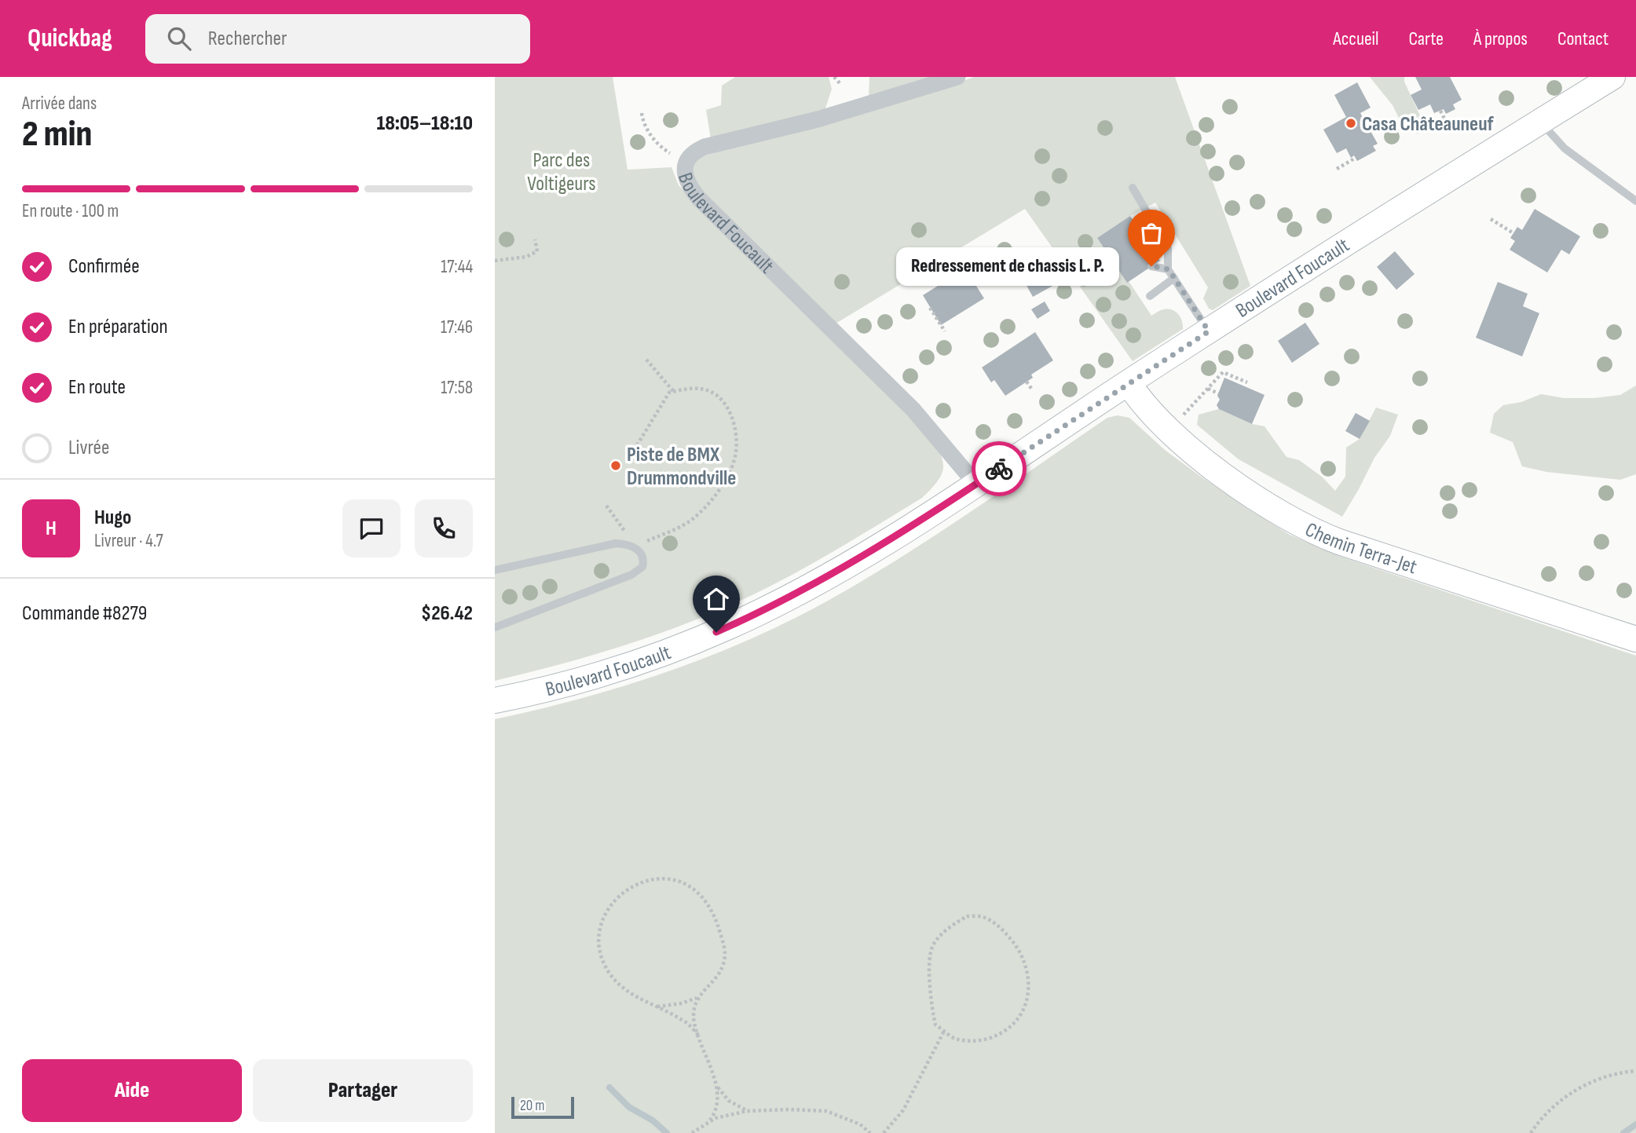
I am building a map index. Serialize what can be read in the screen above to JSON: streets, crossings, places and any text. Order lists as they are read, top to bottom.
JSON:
{
  "streets": {
    "street": ["Boulevard Foucault", "Chemin Terra-Jet"]
  },
  "crossings": [
    ["Boulevard Foucault", "Chemin Terra-Jet"]
  ],
  "parks": ["Parc des Voltigeurs"],
  "places": ["Casa Châteauneuf", "Redressement de chassis L. P.", "Piste de BMX Drummondville"],
  "scale_bar": "20 m",
  "page": {
    "header": "Quickbag",
    "search": "Rechercher",
    "nav": [
      "Accueil",
      "Carte",
      "À propos",
      "Contact"
    ],
    "heading": ["2 min", "Arrivée dans", "18:05–18:10"],
    "panel": [
      "Hugo",
      "Livreur · 4.7",
      "Commande #8279",
      "$26.42"
    ],
    "bar": "En route · 100 m",
    "list": [
      ["Confirmée", "17:44"],
      ["En préparation", "17:46"],
      ["En route", "17:58"],
      "Livrée"
    ],
    "bubble": "Redressement de chassis L. P.",
    "round": "H",
    "buttons": ["Aide", "Partager"],
    "scale": "20 m"
  }
}
